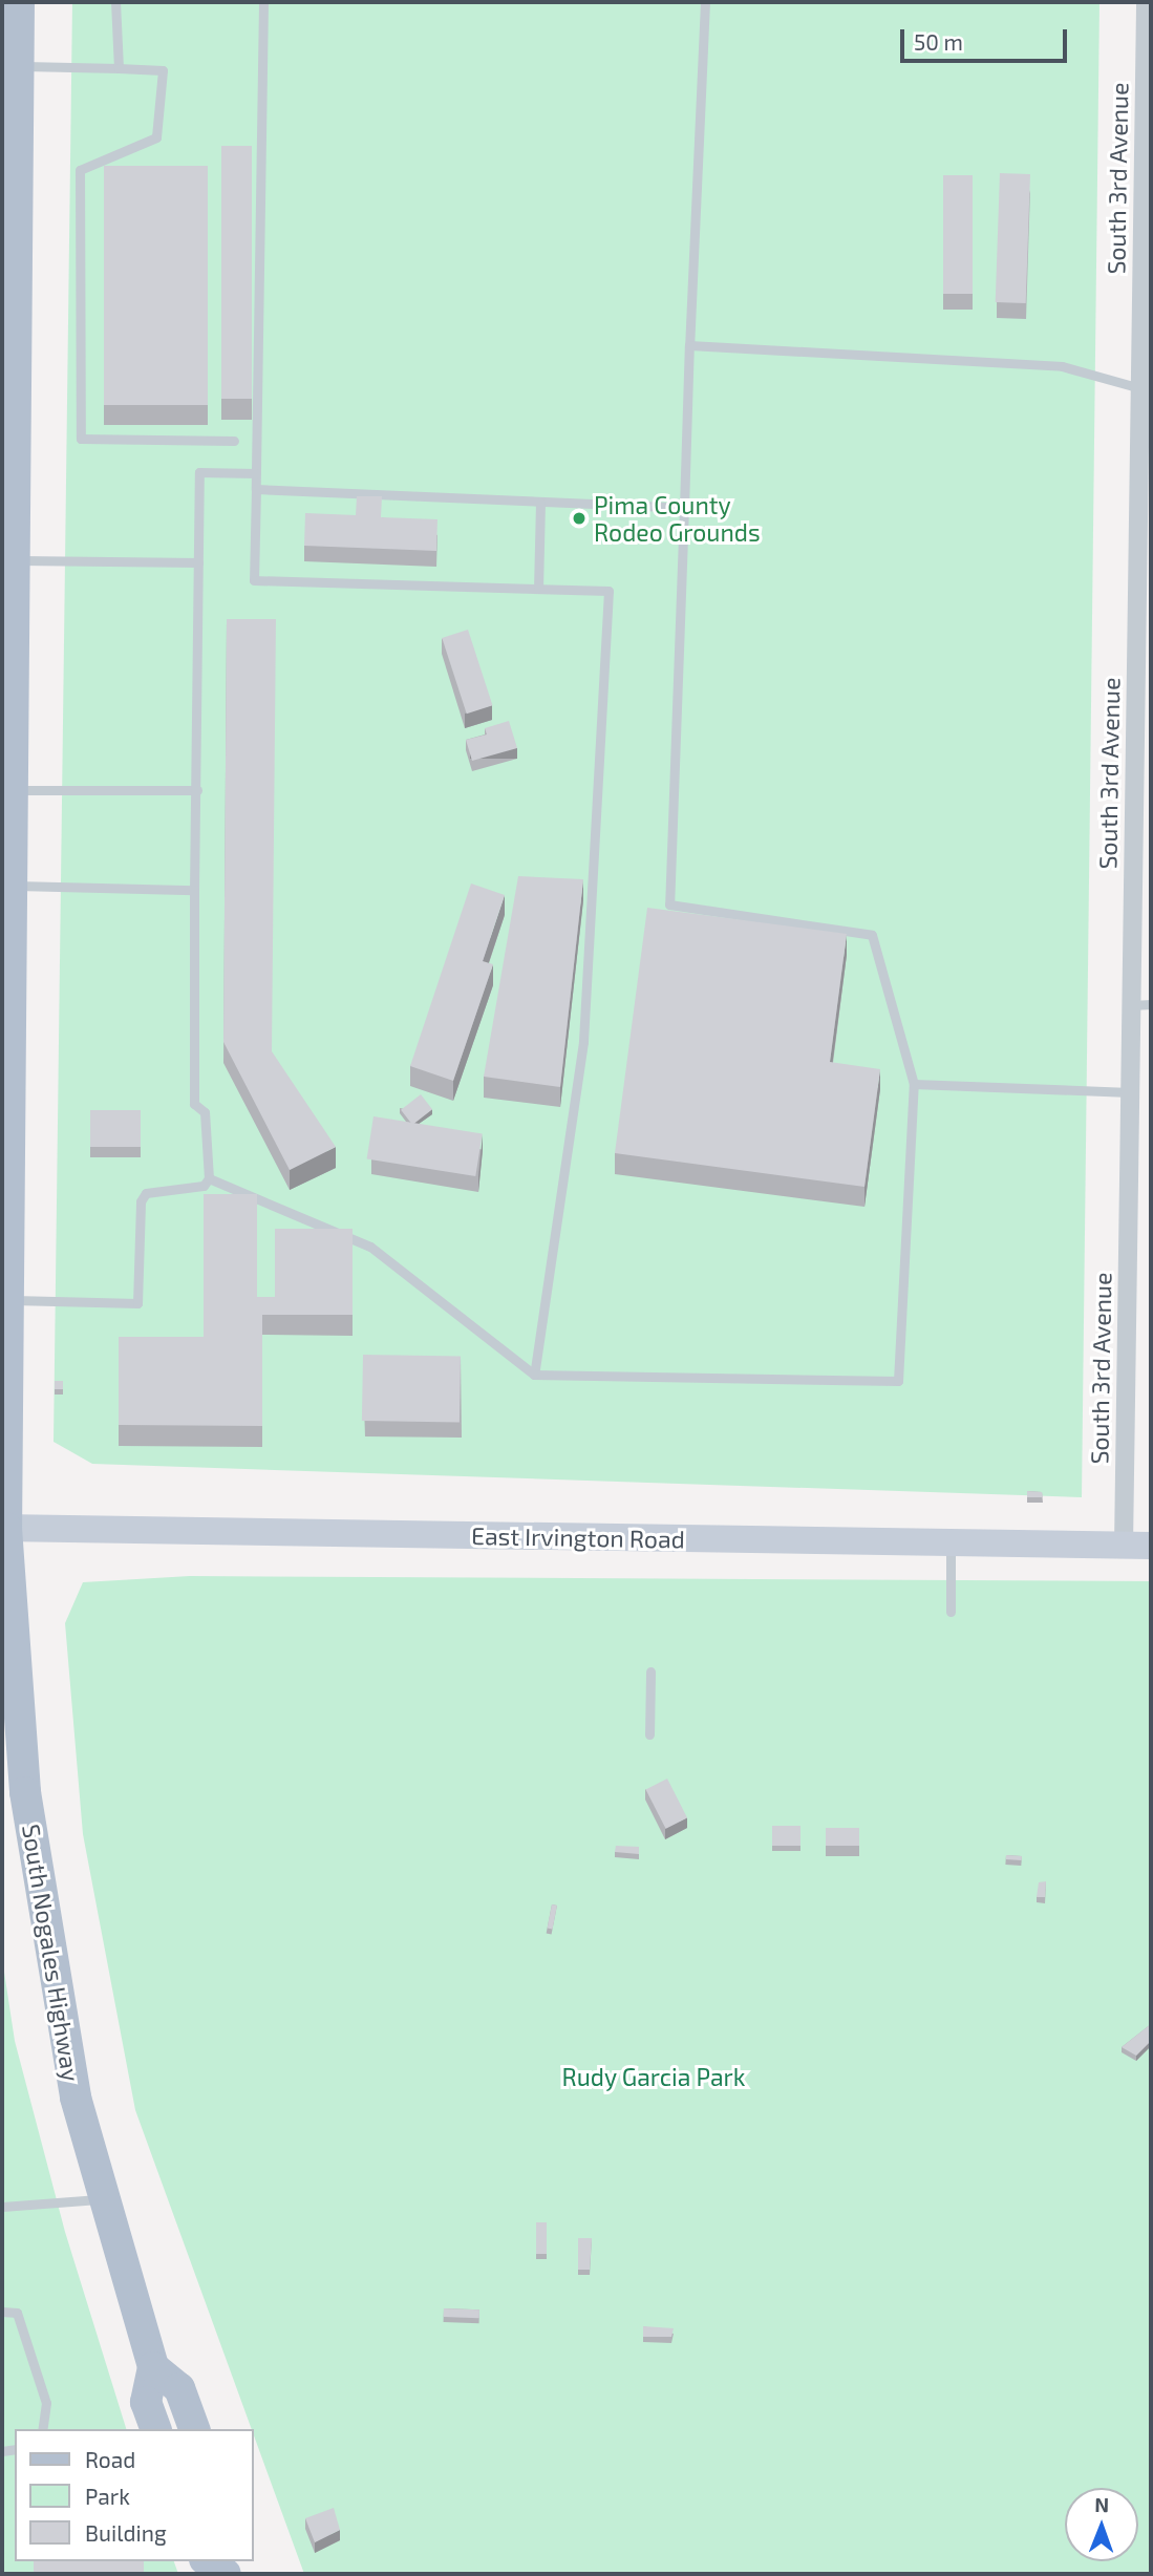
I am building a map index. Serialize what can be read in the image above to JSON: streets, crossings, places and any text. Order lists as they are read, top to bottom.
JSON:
{
  "streets": {
    "main road": ["East Irvington Road", "South Nogales Highway"],
    "street": ["South 3rd Avenue"]
  },
  "crossings": [
    ["South 3rd Avenue", "East Irvington Road"],
    ["East Irvington Road", "South Nogales Highway"]
  ],
  "parks": ["Rudy Garcia Park"],
  "places": ["Pima County Rodeo Grounds"],
  "legend": ["Road", "Park", "Building"],
  "scale_bar": "50 m",
  "north": "top"
}
